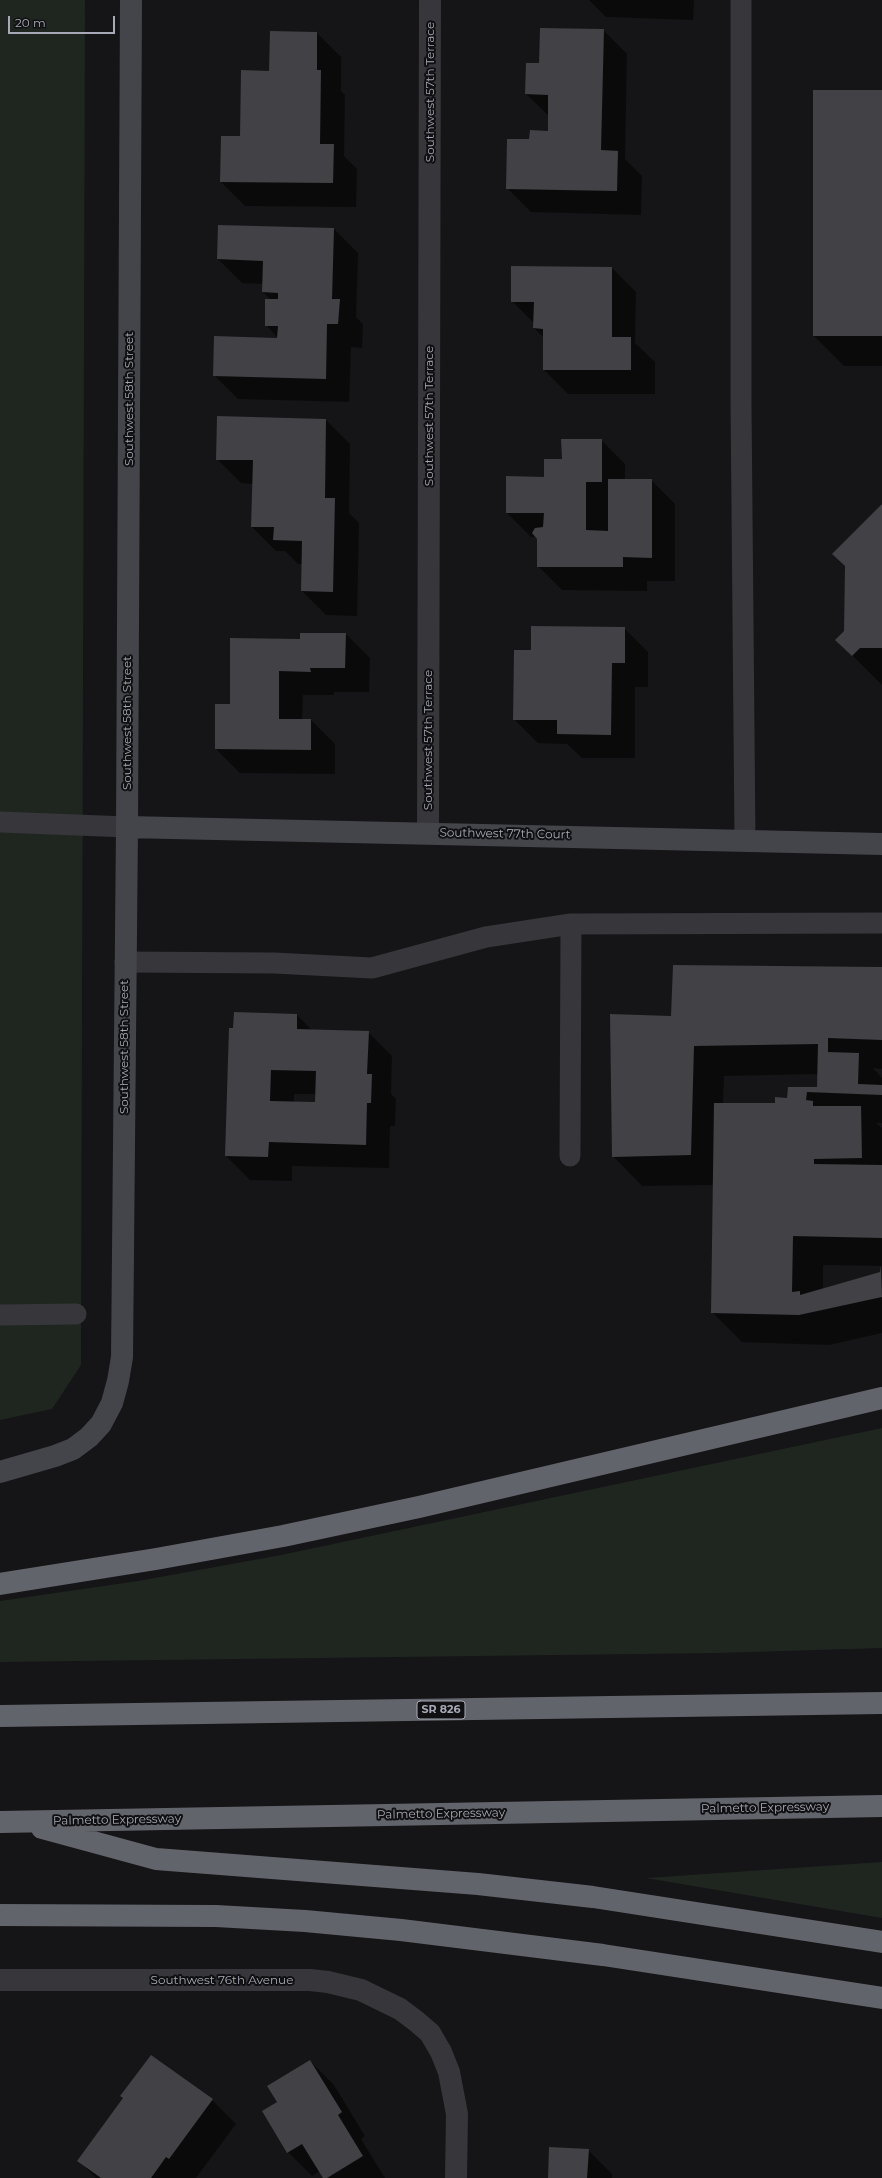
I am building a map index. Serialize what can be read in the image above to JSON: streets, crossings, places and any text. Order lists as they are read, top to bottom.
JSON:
{
  "streets": {
    "highway": ["SR 826", "Palmetto Expressway"],
    "street": [
      "Southwest 57th Terrace",
      "Southwest 58th Street",
      "Southwest 77th Court",
      "Southwest 76th Avenue"
    ]
  },
  "crossings": [
    ["Southwest 57th Terrace", "Southwest 77th Court"],
    ["Southwest 58th Street", "Southwest 77th Court"]
  ],
  "scale_bar": "20 m"
}
